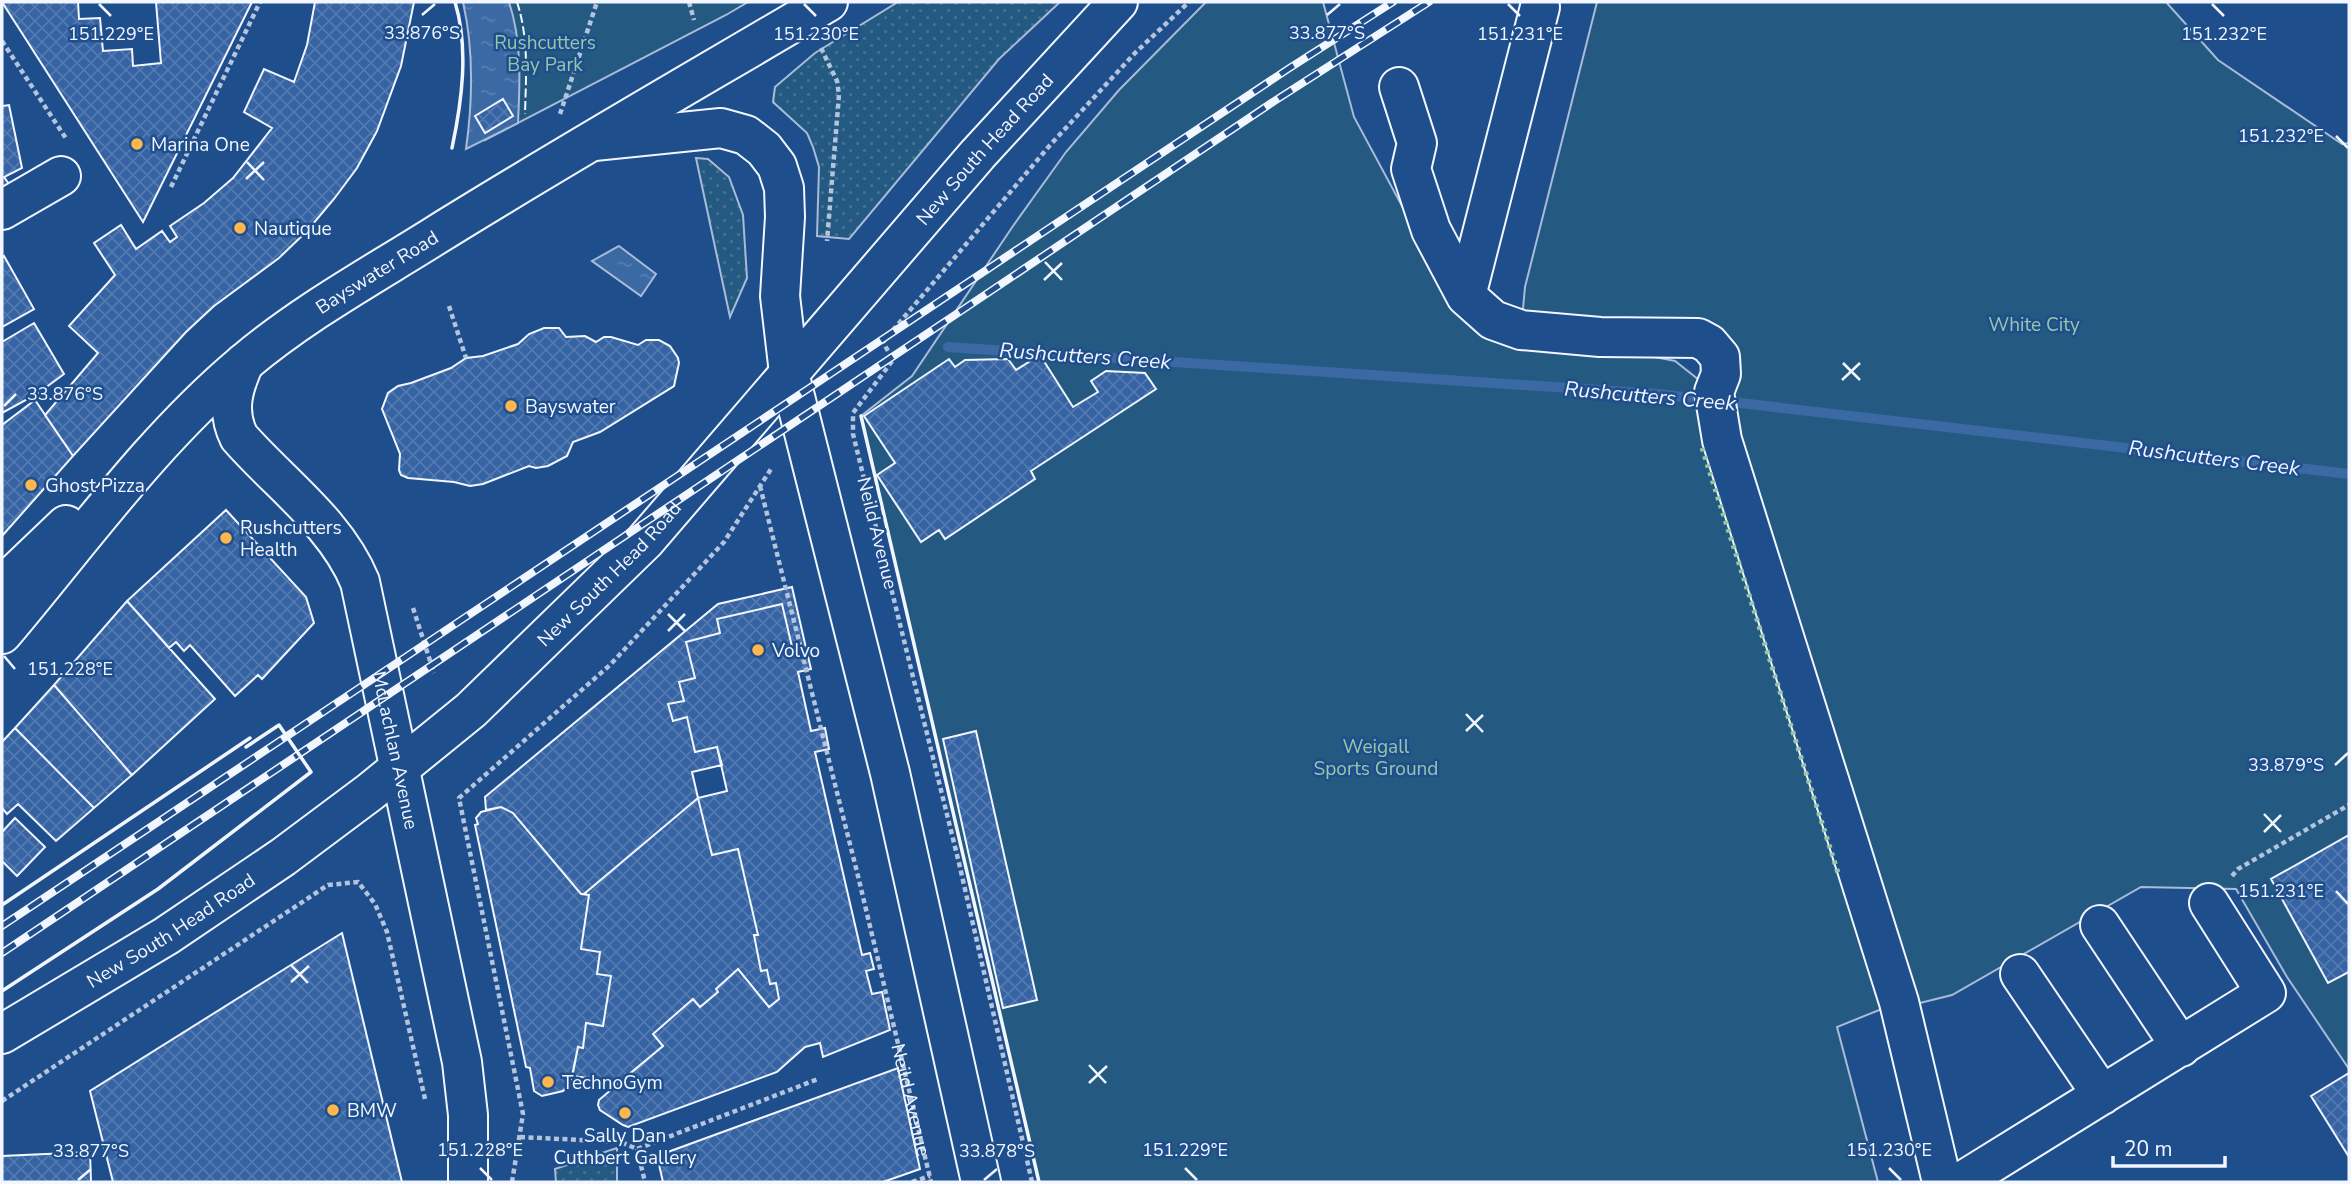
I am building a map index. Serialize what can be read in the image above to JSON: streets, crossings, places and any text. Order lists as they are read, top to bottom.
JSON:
{
  "streets": {
    "main road": ["New South Head Road", "Bayswater Road", "McLachlan Avenue"],
    "path": ["Neild Avenue"]
  },
  "crossings": [
    ["New South Head Road", "McLachlan Avenue"],
    ["Bayswater Road", "McLachlan Avenue"]
  ],
  "water": ["Rushcutters Creek"],
  "parks": ["Rushcutters Bay Park", "White City", "Weigall Sports Ground"],
  "places": [
    "Marina One",
    "Nautique",
    "Bayswater",
    "Ghost Pizza",
    "Rushcutters Health",
    "Volvo",
    "TechnoGym",
    "BMW",
    "Sally Dan Cuthbert Gallery"
  ],
  "scale_bar": "20 m",
  "coordinates": [
    "33.876°S",
    "33.877°S",
    "151.232°E",
    "151.229°E",
    "151.230°E",
    "151.231°E",
    "151.228°E",
    "33.879°S",
    "33.878°S"
  ]
}
